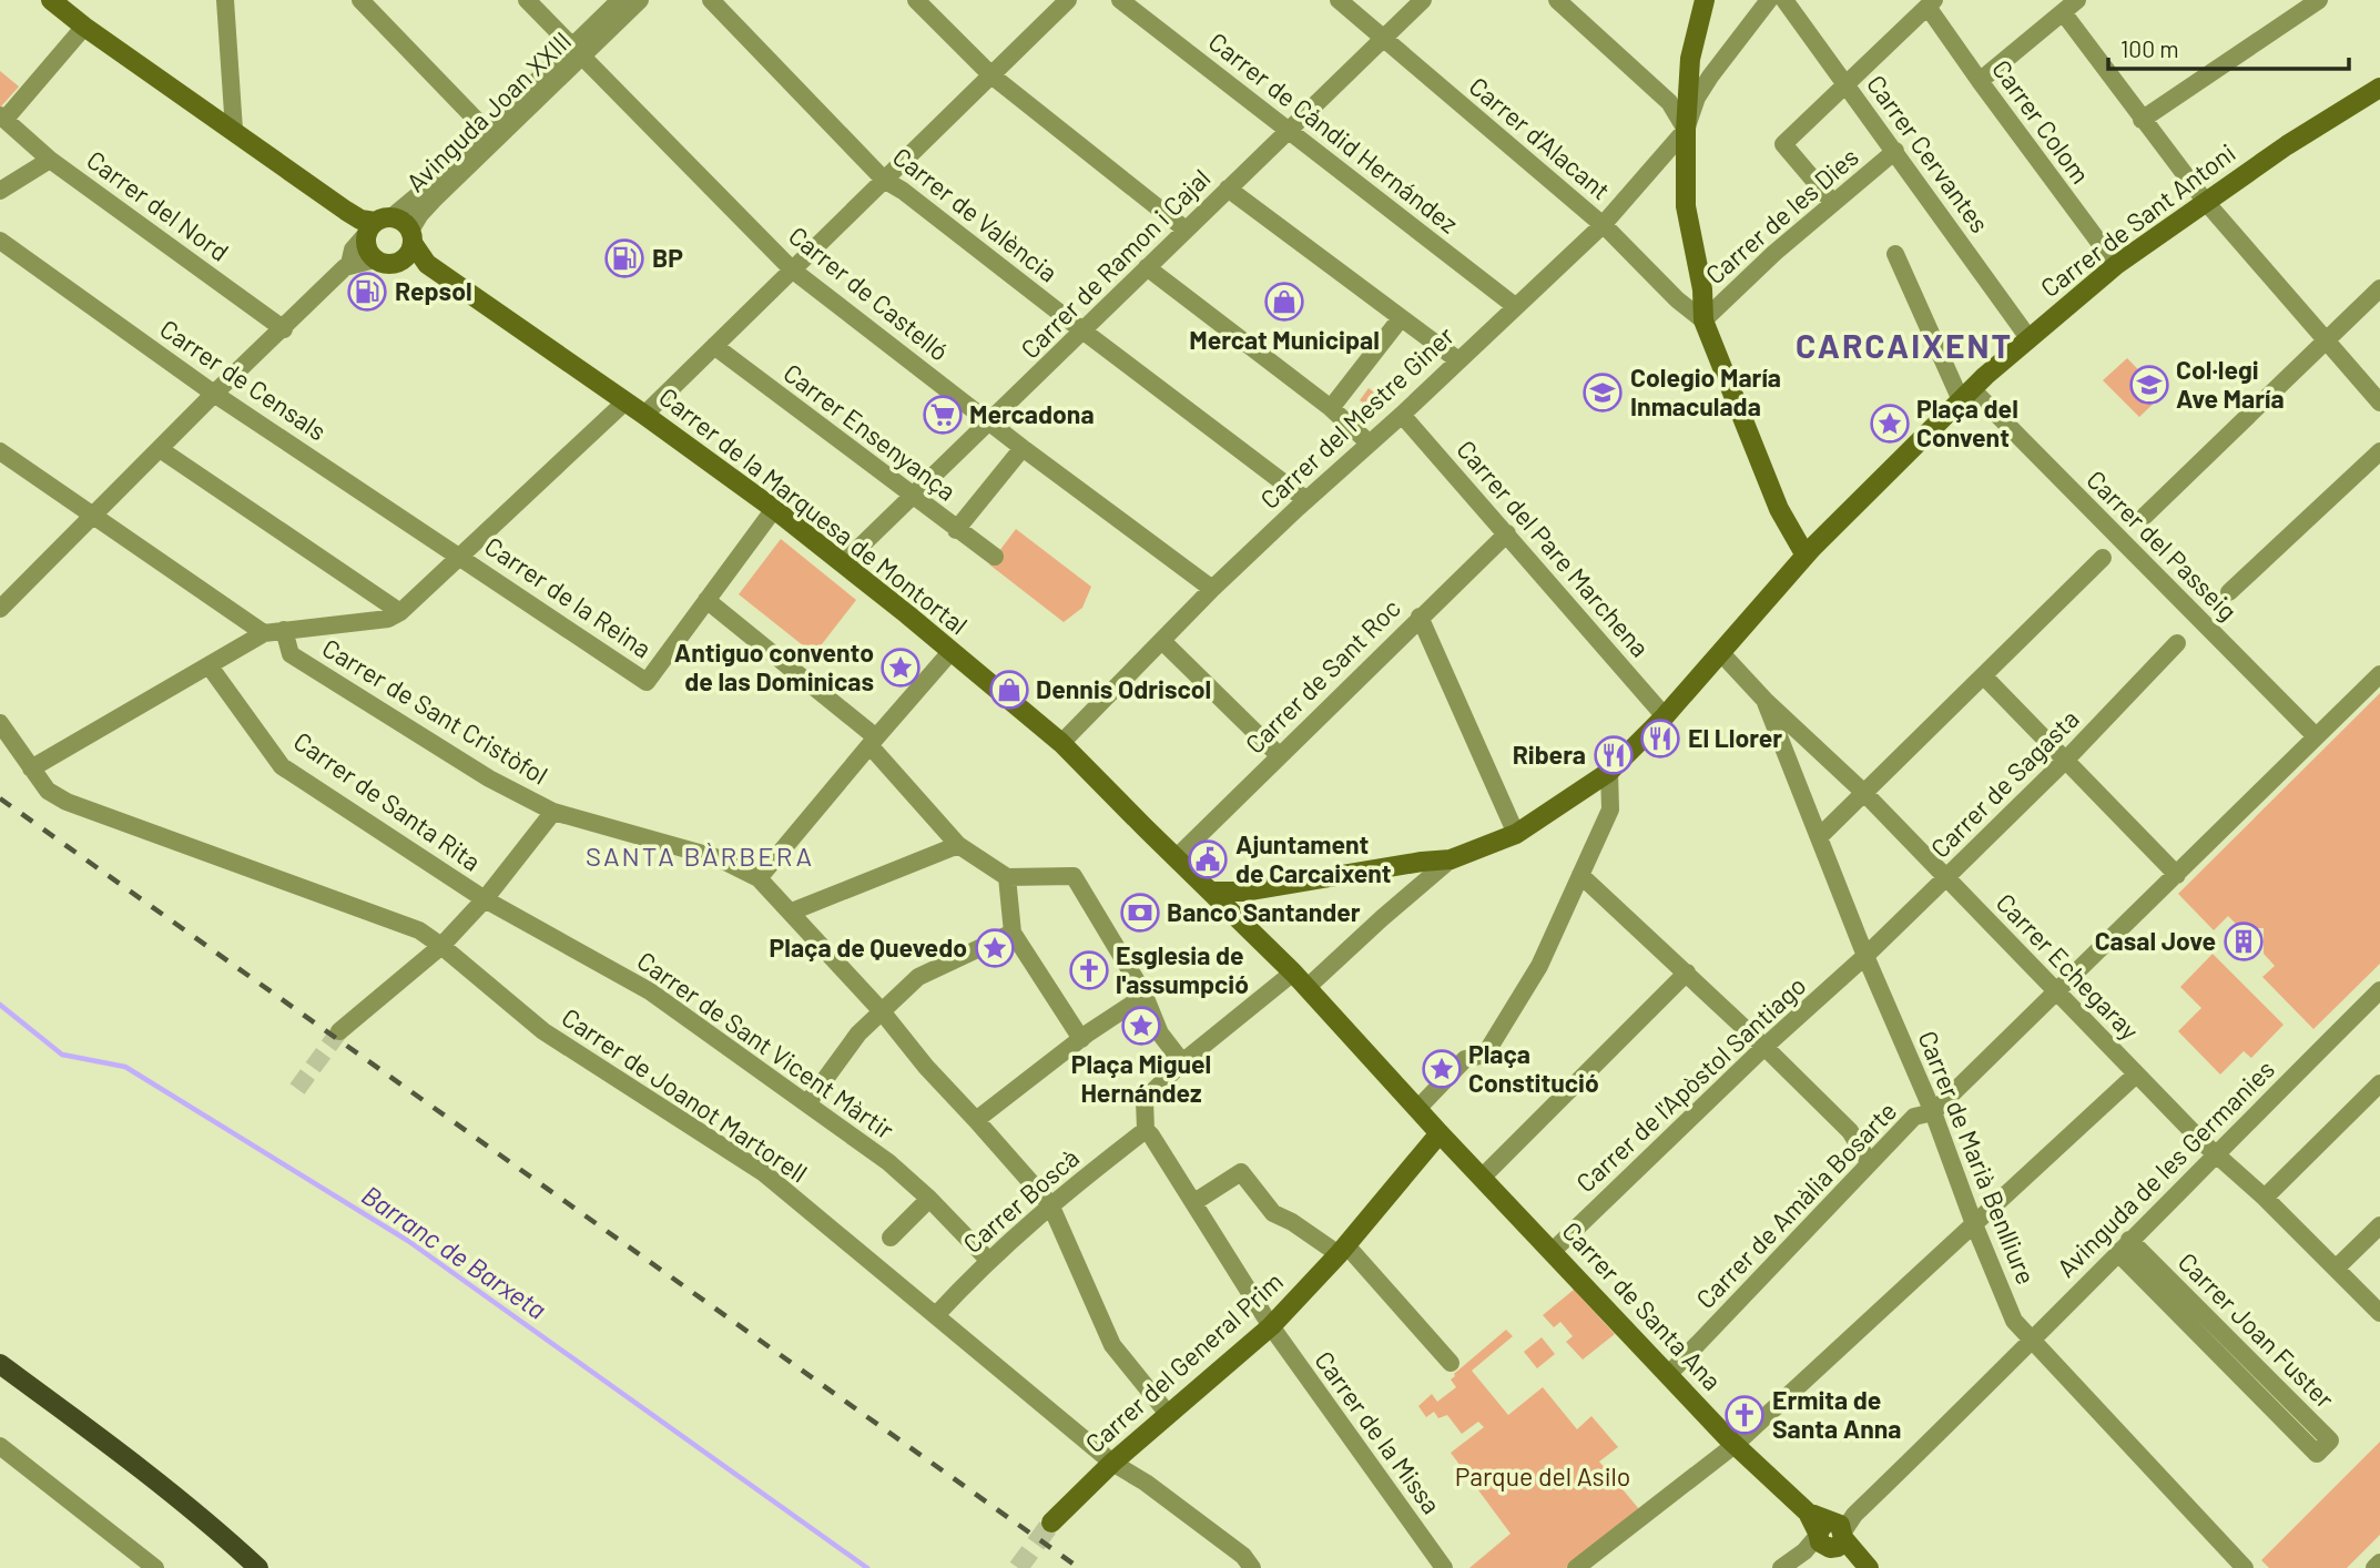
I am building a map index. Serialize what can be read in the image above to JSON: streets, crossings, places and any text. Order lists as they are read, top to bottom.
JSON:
{
  "streets": {
    "street": [
      "Avinguda Joan XXIII",
      "Carrer Colom",
      "Carrer de Càndid Hernández",
      "Carrer d'Alacant",
      "Carrer Cervantes",
      "Carrer del Nord",
      "Carrer de València",
      "Carrer de les Dies",
      "Carrer de Sant Antoni",
      "Carrer de Ramon i Cajal",
      "Carrer de Castelló",
      "Carrer de Censals",
      "Carrer del Mestre Giner",
      "Carrer Ensenyança",
      "Carrer de la Marquesa de Montortal",
      "Carrer del Passeig",
      "Carrer del Pare Marchena",
      "Carrer de la Reina",
      "Carrer de Sant Roc",
      "Carrer de Sant Cristòfol",
      "Carrer de Sagasta",
      "Carrer de Santa Rita",
      "Carrer Echegaray",
      "Carrer de Sant Vicent Màrtir",
      "Carrer de l'Apòstol Santiago",
      "Carrer de Joanot Martorell",
      "Carrer de Marià Benlliure",
      "Avinguda de les Germanies",
      "Carrer Boscà",
      "Carrer de Amàlia Bosarte",
      "Carrer de Santa Ana",
      "Carrer Joan Fuster",
      "Carrer del General Prim",
      "Carrer de la Missa"
    ]
  },
  "crossings": [
    ["Avinguda Joan XXIII", "Carrer de Castelló"],
    ["Avinguda Joan XXIII", "Carrer de la Marquesa de Montortal"],
    ["Carrer Colom", "Carrer de Sant Antoni"],
    ["Carrer de Càndid Hernández", "Carrer de Ramon i Cajal"],
    ["Carrer de Càndid Hernández", "Carrer del Mestre Giner"],
    ["Carrer d'Alacant", "Carrer de les Dies"],
    ["Carrer d'Alacant", "Carrer de Ramon i Cajal"],
    ["Carrer d'Alacant", "Carrer del Mestre Giner"],
    ["Carrer Cervantes", "Carrer de les Dies"],
    ["Carrer Cervantes", "Carrer de Sant Antoni"],
    ["Carrer de València", "Carrer de Ramon i Cajal"],
    ["Carrer de València", "Carrer del Mestre Giner"],
    ["Carrer de Sant Antoni", "Carrer de la Marquesa de Montortal"],
    ["Carrer de Sant Antoni", "Carrer del Passeig"],
    ["Carrer de Sant Antoni", "Carrer del Pare Marchena"],
    ["Carrer de Sant Antoni", "Carrer Echegaray"],
    ["Carrer de Ramon i Cajal", "Carrer de Castelló"],
    ["Carrer de Ramon i Cajal", "Carrer Ensenyança"],
    ["Carrer de Ramon i Cajal", "Carrer de la Marquesa de Montortal"],
    ["Carrer de Castelló", "Carrer del Mestre Giner"],
    ["Carrer de Censals", "Carrer de la Reina"],
    ["Carrer del Mestre Giner", "Carrer de la Marquesa de Montortal"],
    ["Carrer del Mestre Giner", "Carrer del Pare Marchena"],
    ["Carrer de la Marquesa de Montortal", "Carrer de Sant Roc"],
    ["Carrer de la Marquesa de Montortal", "Carrer de Santa Ana"],
    ["Carrer del Passeig", "Carrer de Amàlia Bosarte"],
    ["Carrer del Pare Marchena", "Carrer de Sant Roc"],
    ["Carrer de Sant Cristòfol", "Carrer Boscà"],
    ["Carrer de Sant Cristòfol", "Carrer del General Prim"],
    ["Carrer de Sagasta", "Carrer Echegaray"],
    ["Carrer de Sagasta", "Carrer de l'Apòstol Santiago"],
    ["Carrer de Sagasta", "Carrer de Marià Benlliure"],
    ["Carrer de Santa Rita", "Carrer de Sant Vicent Màrtir"],
    ["Carrer Echegaray", "Carrer de Marià Benlliure"],
    ["Carrer Echegaray", "Avinguda de les Germanies"],
    ["Carrer Echegaray", "Carrer de Amàlia Bosarte"],
    ["Carrer de Sant Vicent Màrtir", "Carrer Boscà"],
    ["Carrer de l'Apòstol Santiago", "Carrer de Marià Benlliure"],
    ["Carrer de l'Apòstol Santiago", "Carrer de Santa Ana"],
    ["Carrer de Joanot Martorell", "Carrer Boscà"],
    ["Carrer de Joanot Martorell", "Carrer del General Prim"],
    ["Carrer de Marià Benlliure", "Avinguda de les Germanies"],
    ["Carrer de Marià Benlliure", "Carrer de Amàlia Bosarte"],
    ["Avinguda de les Germanies", "Carrer de Santa Ana"],
    ["Avinguda de les Germanies", "Carrer Joan Fuster"],
    ["Carrer Boscà", "Carrer de la Missa"],
    ["Carrer de Amàlia Bosarte", "Carrer de Santa Ana"],
    ["Carrer de Santa Ana", "Carrer del General Prim"],
    ["Carrer del General Prim", "Carrer de la Missa"]
  ],
  "districts": ["CARCAIXENT", "SANTA BÀRBERA"],
  "water": ["Barranc de Barxeta"],
  "parks": ["Parque del Asilo"],
  "places": {
    "fuel station": ["BP", "Repsol"],
    "shop": ["Mercat Municipal", "Dennis Odriscol"],
    "school or university": ["Col·legi Ave María", "Colegio María Inmaculada"],
    "supermarket": ["Mercadona"],
    "place": [
      "Plaça del Convent",
      "Antiguo convento de las Dominicas",
      "Plaça de Quevedo",
      "Plaça Miguel Hernández",
      "Plaça Constitució"
    ],
    "restaurant": ["El Llorer", "Ribera"],
    "public building": ["Ajuntament de Carcaixent"],
    "bank": ["Banco Santander"],
    "building": ["Casal Jove"],
    "church": ["Esglesia de l'assumpció", "Ermita de Santa Anna"]
  },
  "scale_bar": "100 m"
}
